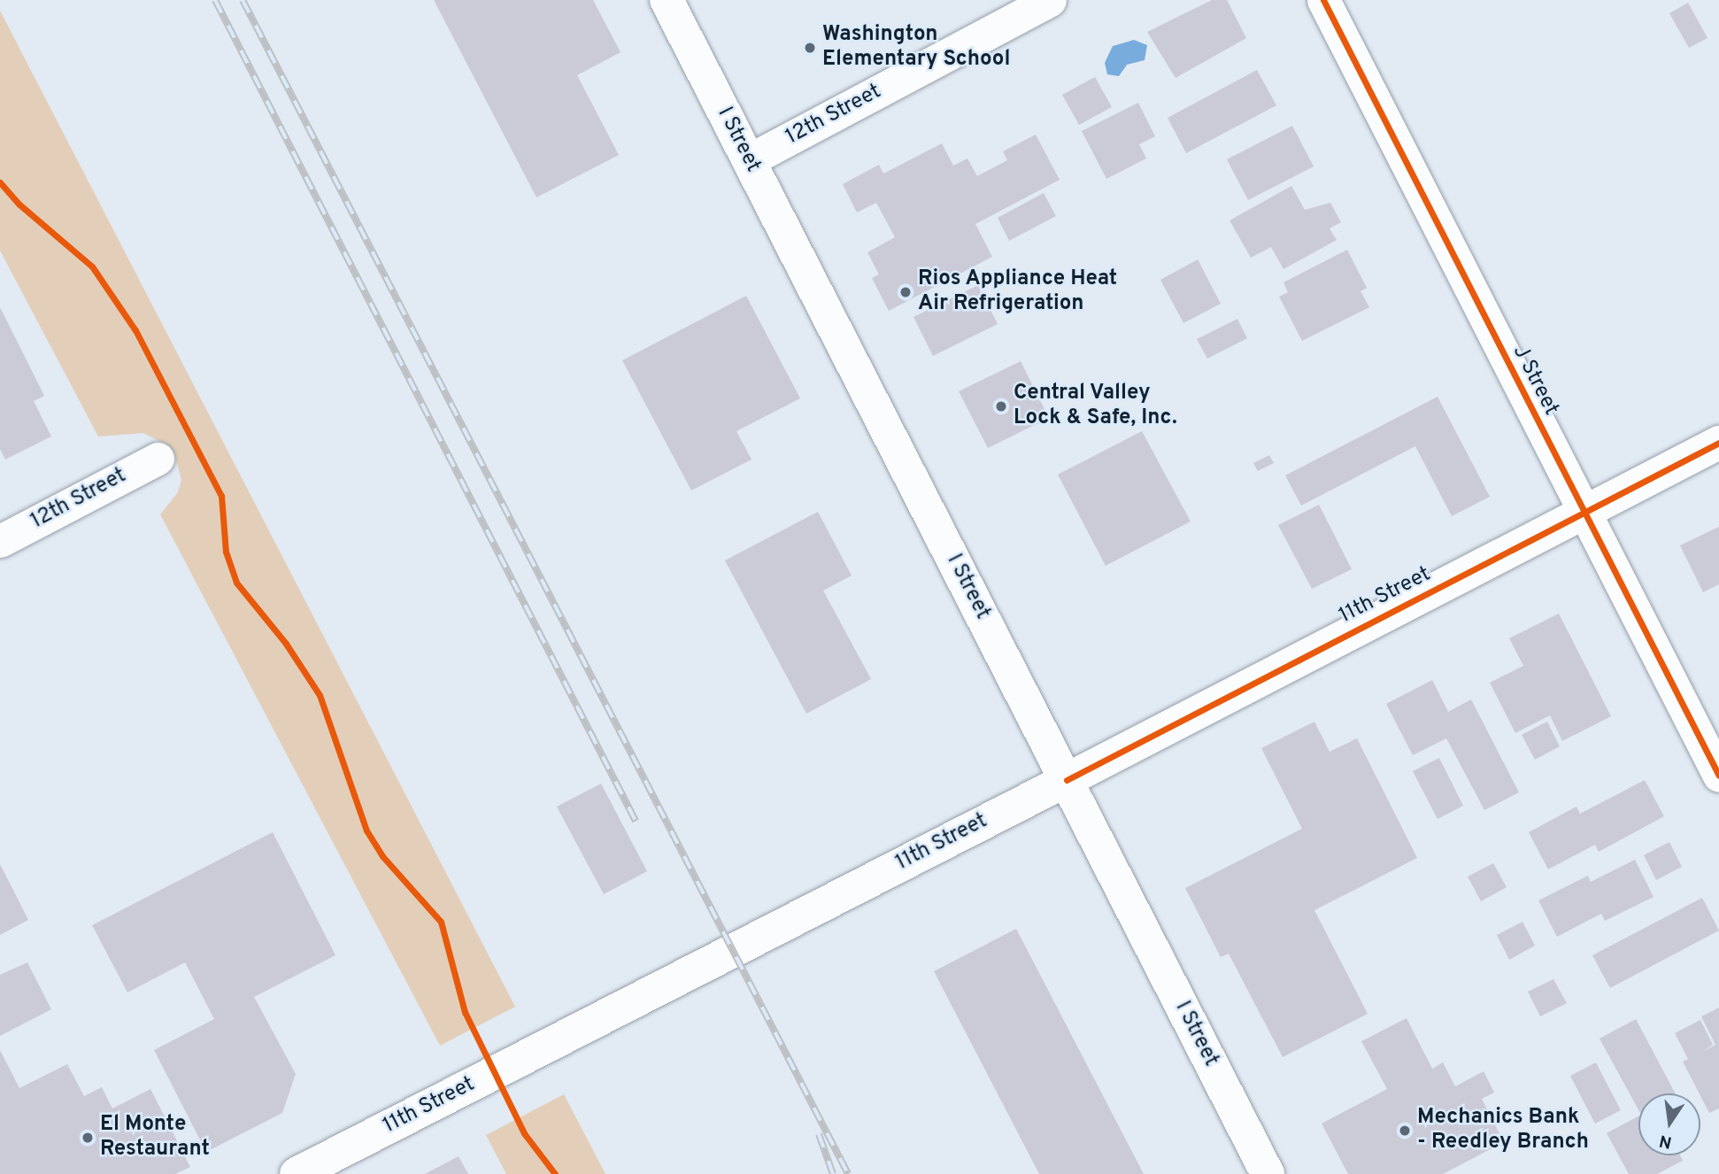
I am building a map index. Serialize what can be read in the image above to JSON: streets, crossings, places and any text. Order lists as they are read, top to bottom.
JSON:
{
  "streets": {
    "main road": ["I Street", "11th Street"],
    "street": ["12th Street", "J Street"]
  },
  "crossings": [
    ["12th Street", "I Street"],
    ["I Street", "11th Street"],
    ["J Street", "11th Street"]
  ],
  "places": [
    "Washington Elementary School",
    "Rios Appliance Heat Air Refrigeration",
    "Central Valley Lock & Safe, Inc.",
    "Mechanics Bank - Reedley Branch",
    "El Monte Restaurant"
  ],
  "north": "bottom"
}
